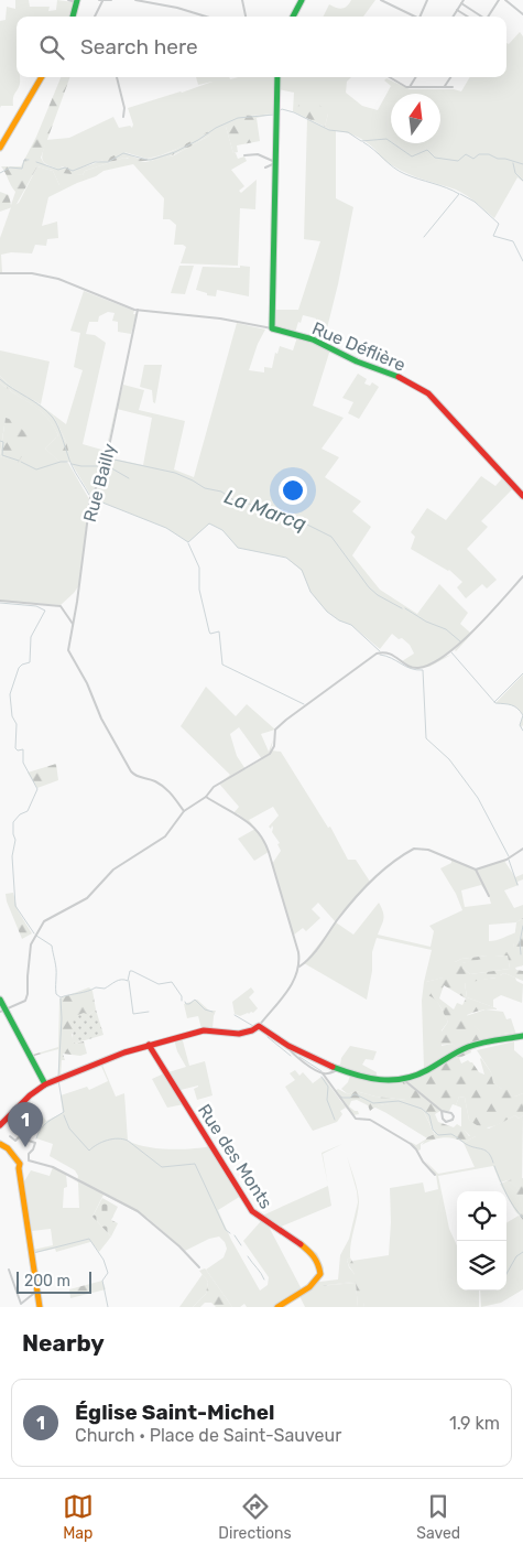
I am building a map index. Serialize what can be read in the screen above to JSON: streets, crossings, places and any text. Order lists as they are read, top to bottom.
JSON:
{
  "streets": {
    "street": ["Rue Déflière", "Rue Bailly", "Rue des Monts"]
  },
  "crossings": [
    ["Rue Déflière", "Rue Bailly"]
  ],
  "water": ["La Marcq"],
  "scale_bar": "200 m",
  "north": "top",
  "page": {
    "search": "Search here",
    "pins": "1",
    "scale": "200 m",
    "heading": "Nearby",
    "list": [
      {
        "mark": "1",
        "name": "Église Saint-Michel",
        "note": "Church · Place de Saint-Sauveur",
        "value": "1.9 km"
      }
    ],
    "nav": ["Map", "Directions", "Saved"]
  }
}
